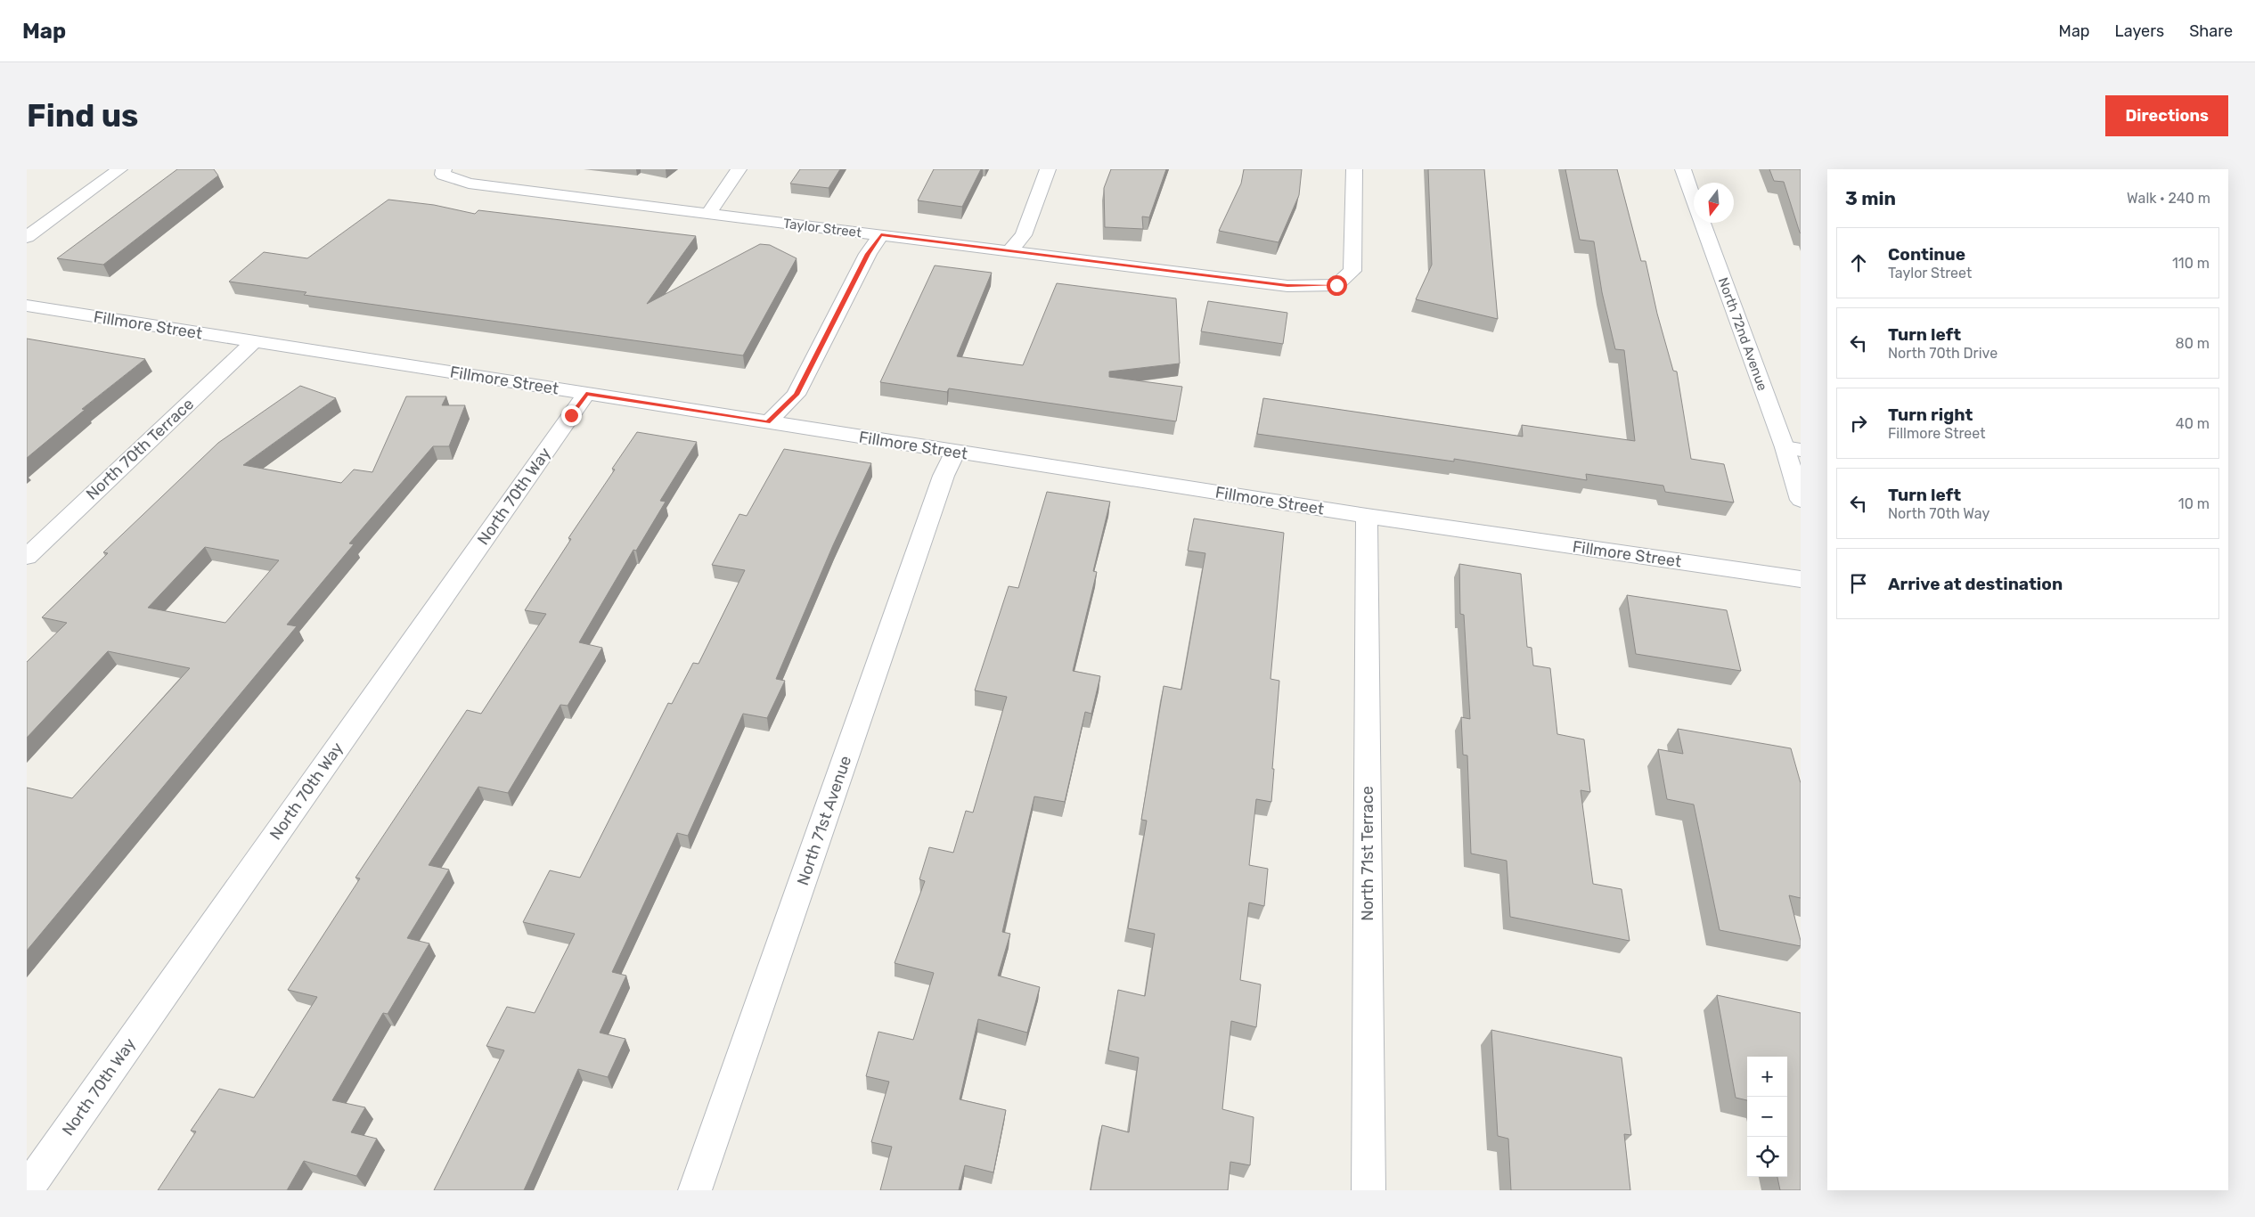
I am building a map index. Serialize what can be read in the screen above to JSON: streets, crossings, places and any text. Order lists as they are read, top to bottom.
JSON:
{
  "streets": {
    "street": [
      "Taylor Street",
      "Fillmore Street",
      "North 72nd Avenue",
      "North 70th Terrace",
      "North 70th Way",
      "North 71st Avenue",
      "North 71st Terrace"
    ]
  },
  "crossings": [
    ["Fillmore Street", "North 70th Terrace"],
    ["Fillmore Street", "North 70th Way"],
    ["Fillmore Street", "North 71st Avenue"],
    ["Fillmore Street", "North 71st Terrace"]
  ],
  "north": "bottom",
  "page": {
    "header": "Map",
    "nav": ["Map", "Layers", "Share"],
    "buttons": "Directions",
    "title": "Find us",
    "heading": ["3 min", "Walk · 240 m"],
    "list": [
      ["Continue", "Taylor Street", "110 m"],
      ["Turn left", "North 70th Drive", "80 m"],
      ["Turn right", "Fillmore Street", "40 m"],
      ["Turn left", "North 70th Way", "10 m"],
      "Arrive at destination"
    ],
    "map_buttons": ["+", "−"]
  }
}
